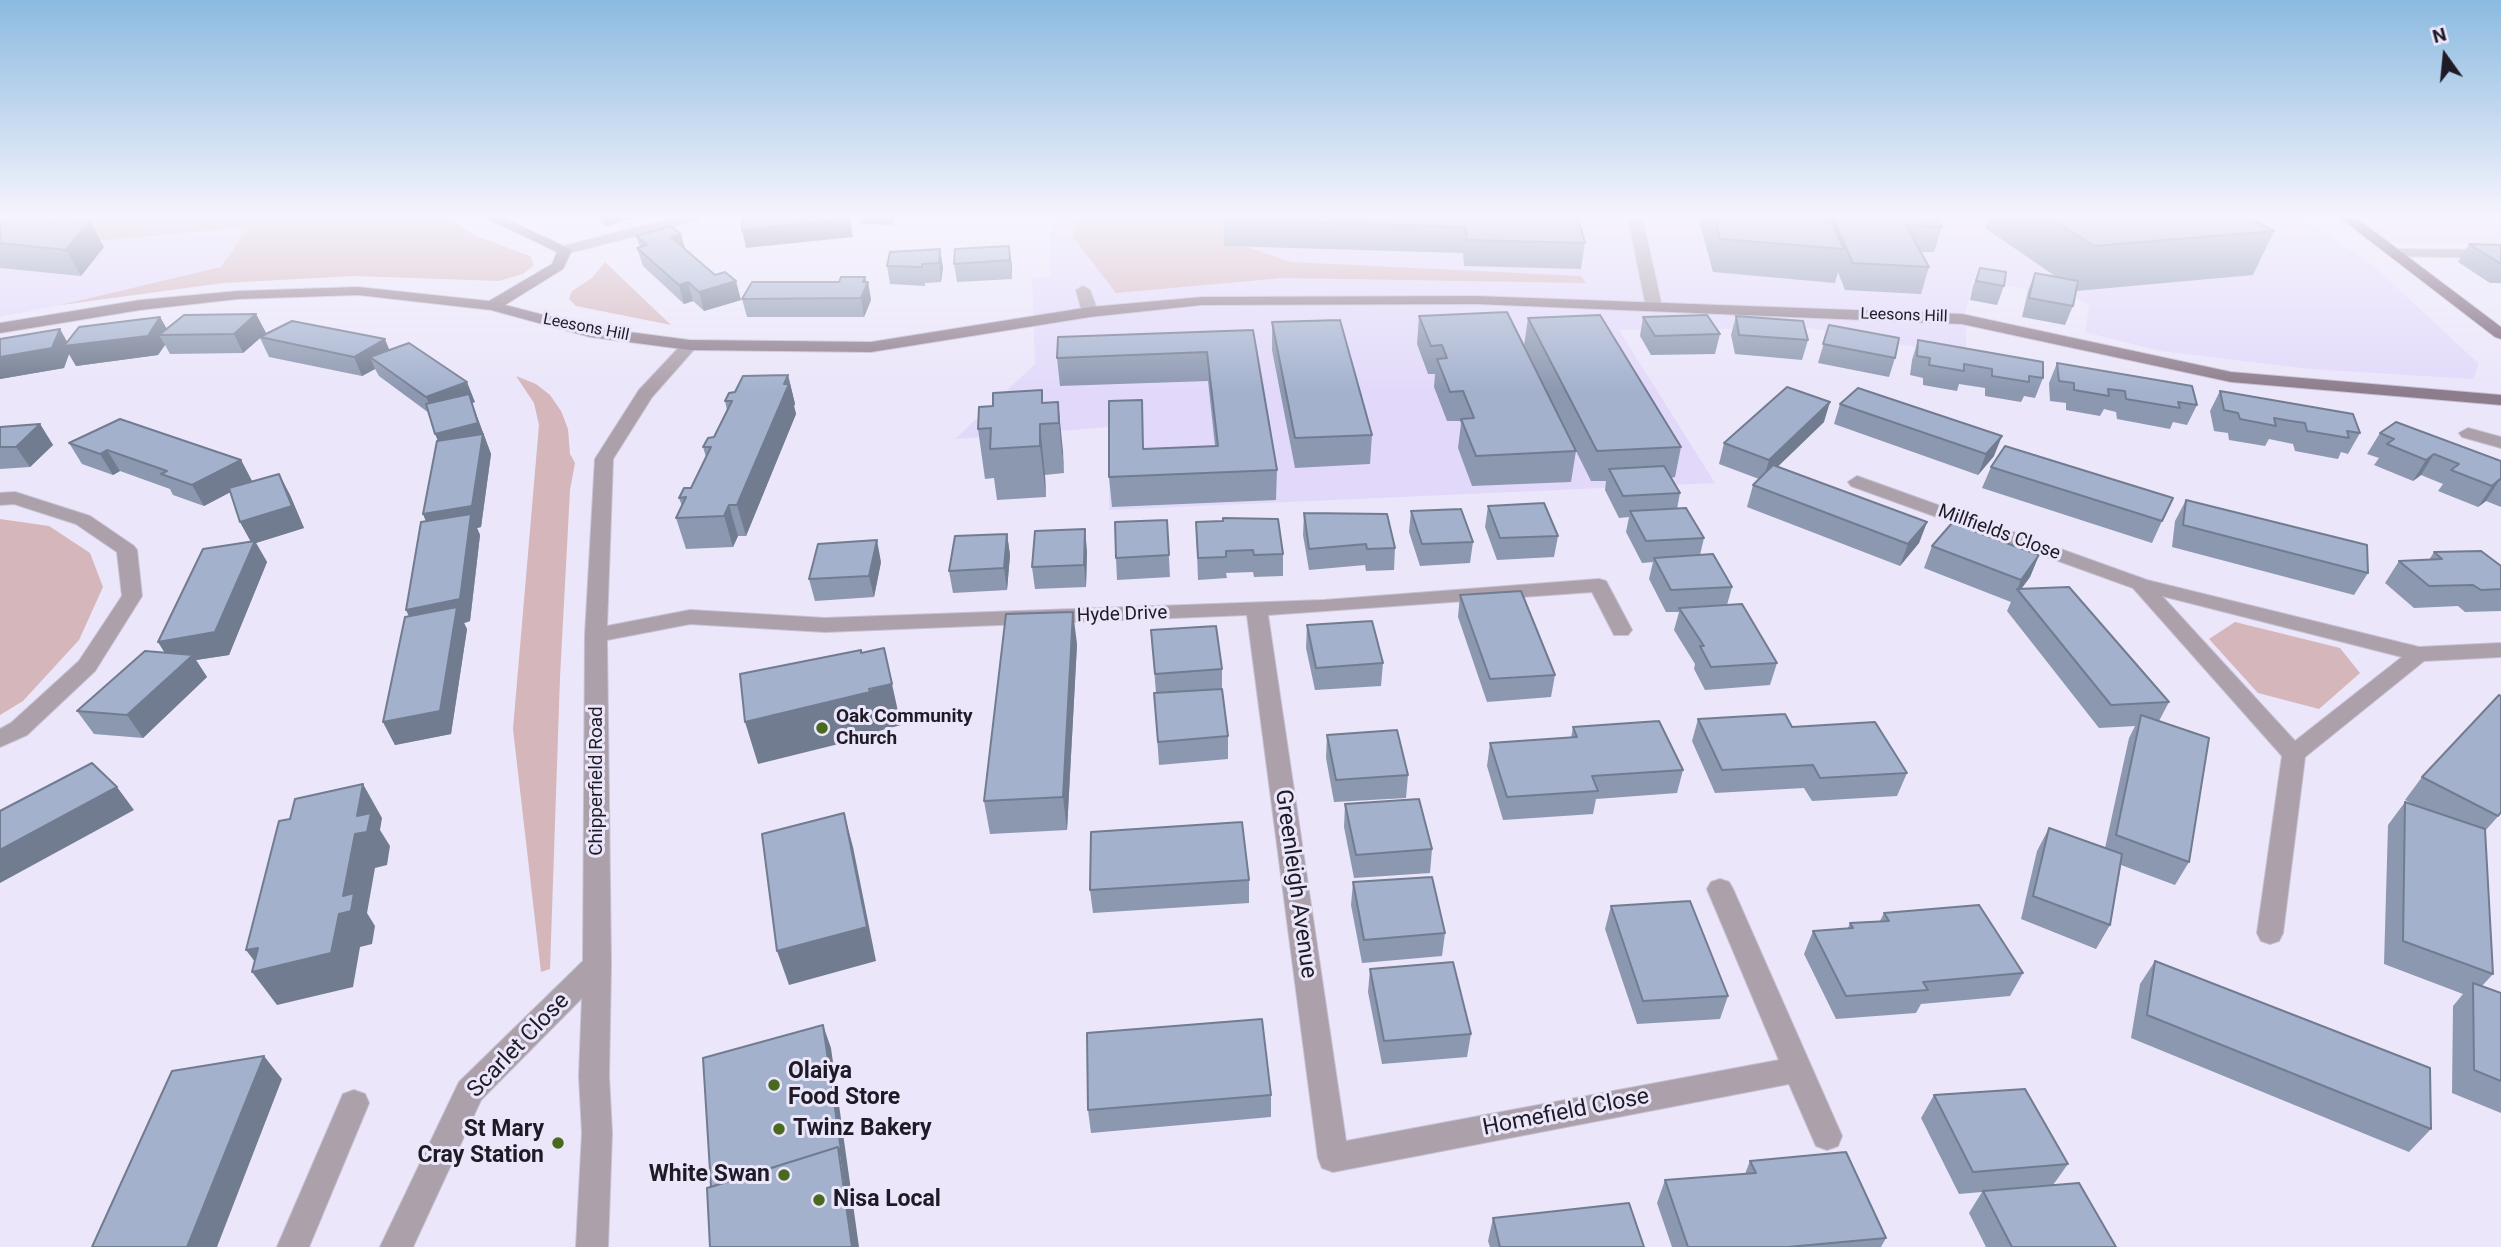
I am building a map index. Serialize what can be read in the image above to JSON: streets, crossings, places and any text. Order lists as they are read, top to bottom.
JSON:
{
  "streets": {
    "street": [
      "Leesons Hill",
      "Millfields Close",
      "Hyde Drive",
      "Chipperfield Road",
      "Greenleigh Avenue",
      "Scarlet Close",
      "Homefield Close"
    ]
  },
  "crossings": [
    ["Leesons Hill", "Chipperfield Road"],
    ["Hyde Drive", "Chipperfield Road"],
    ["Hyde Drive", "Greenleigh Avenue"],
    ["Chipperfield Road", "Scarlet Close"],
    ["Greenleigh Avenue", "Homefield Close"]
  ],
  "places": [
    "Oak Community Church",
    "Olaiya Food Store",
    "Twinz Bakery",
    "St Mary Cray Station",
    "White Swan",
    "Nisa Local"
  ],
  "north": "top"
}
